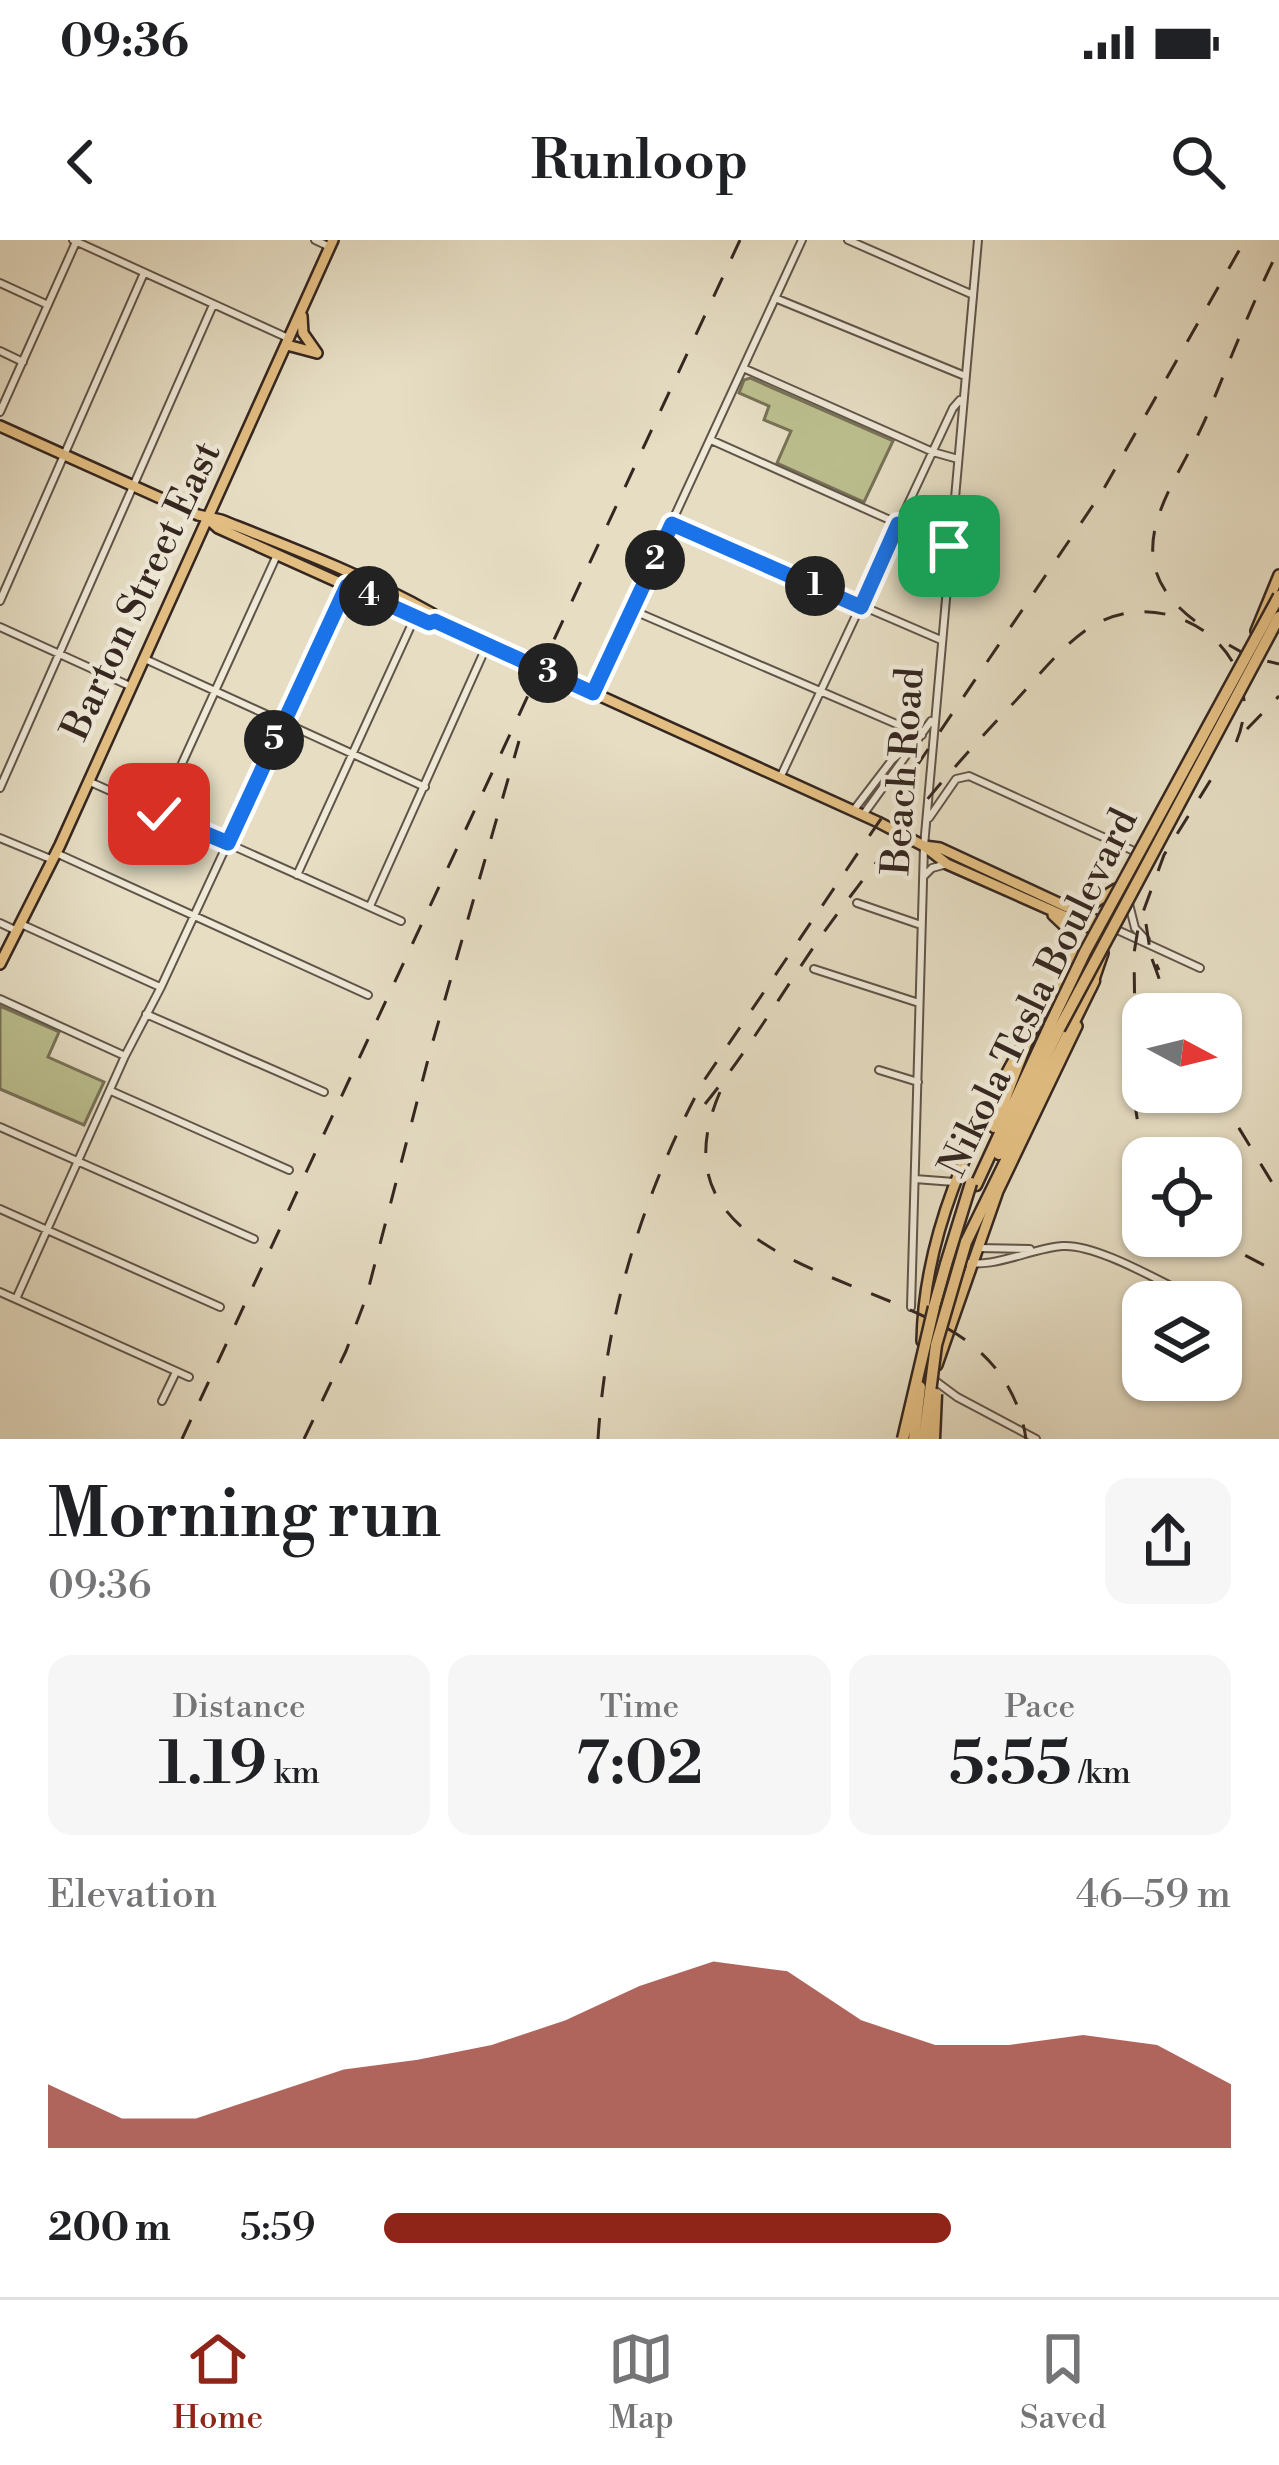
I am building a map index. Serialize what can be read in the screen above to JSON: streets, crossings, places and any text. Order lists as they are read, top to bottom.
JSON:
{
  "streets": {
    "highway": ["Nikola Tesla Boulevard"],
    "main road": ["Barton Street East"],
    "street": ["Beach Road"]
  },
  "north": "right",
  "page": {
    "status": "09:36",
    "header": "Runloop",
    "pins": [
      "2",
      "1",
      "4",
      "3",
      "5"
    ],
    "heading": ["Morning run", "09:36"],
    "stats": [
      ["Distance", "1.19 km"],
      ["Time", "7:02"],
      ["Pace", "5:55 /km"]
    ],
    "chart": ["Elevation", "46–59 m"],
    "list": [
      {
        "name": "200 m",
        "note": "5:59"
      }
    ],
    "tabs": ["Home", "Map", "Saved"]
  }
}
